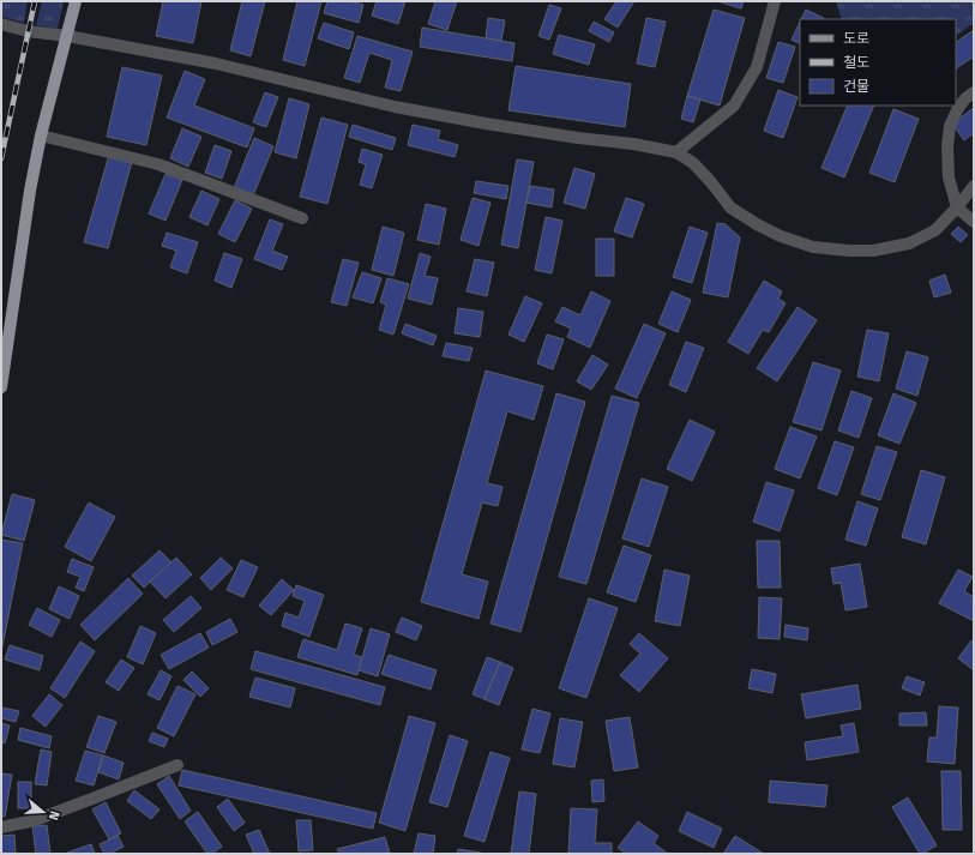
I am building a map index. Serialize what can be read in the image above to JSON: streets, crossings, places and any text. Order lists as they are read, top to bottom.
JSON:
{
  "legend": ["도로", "철도", "건물"],
  "north": "right"
}
